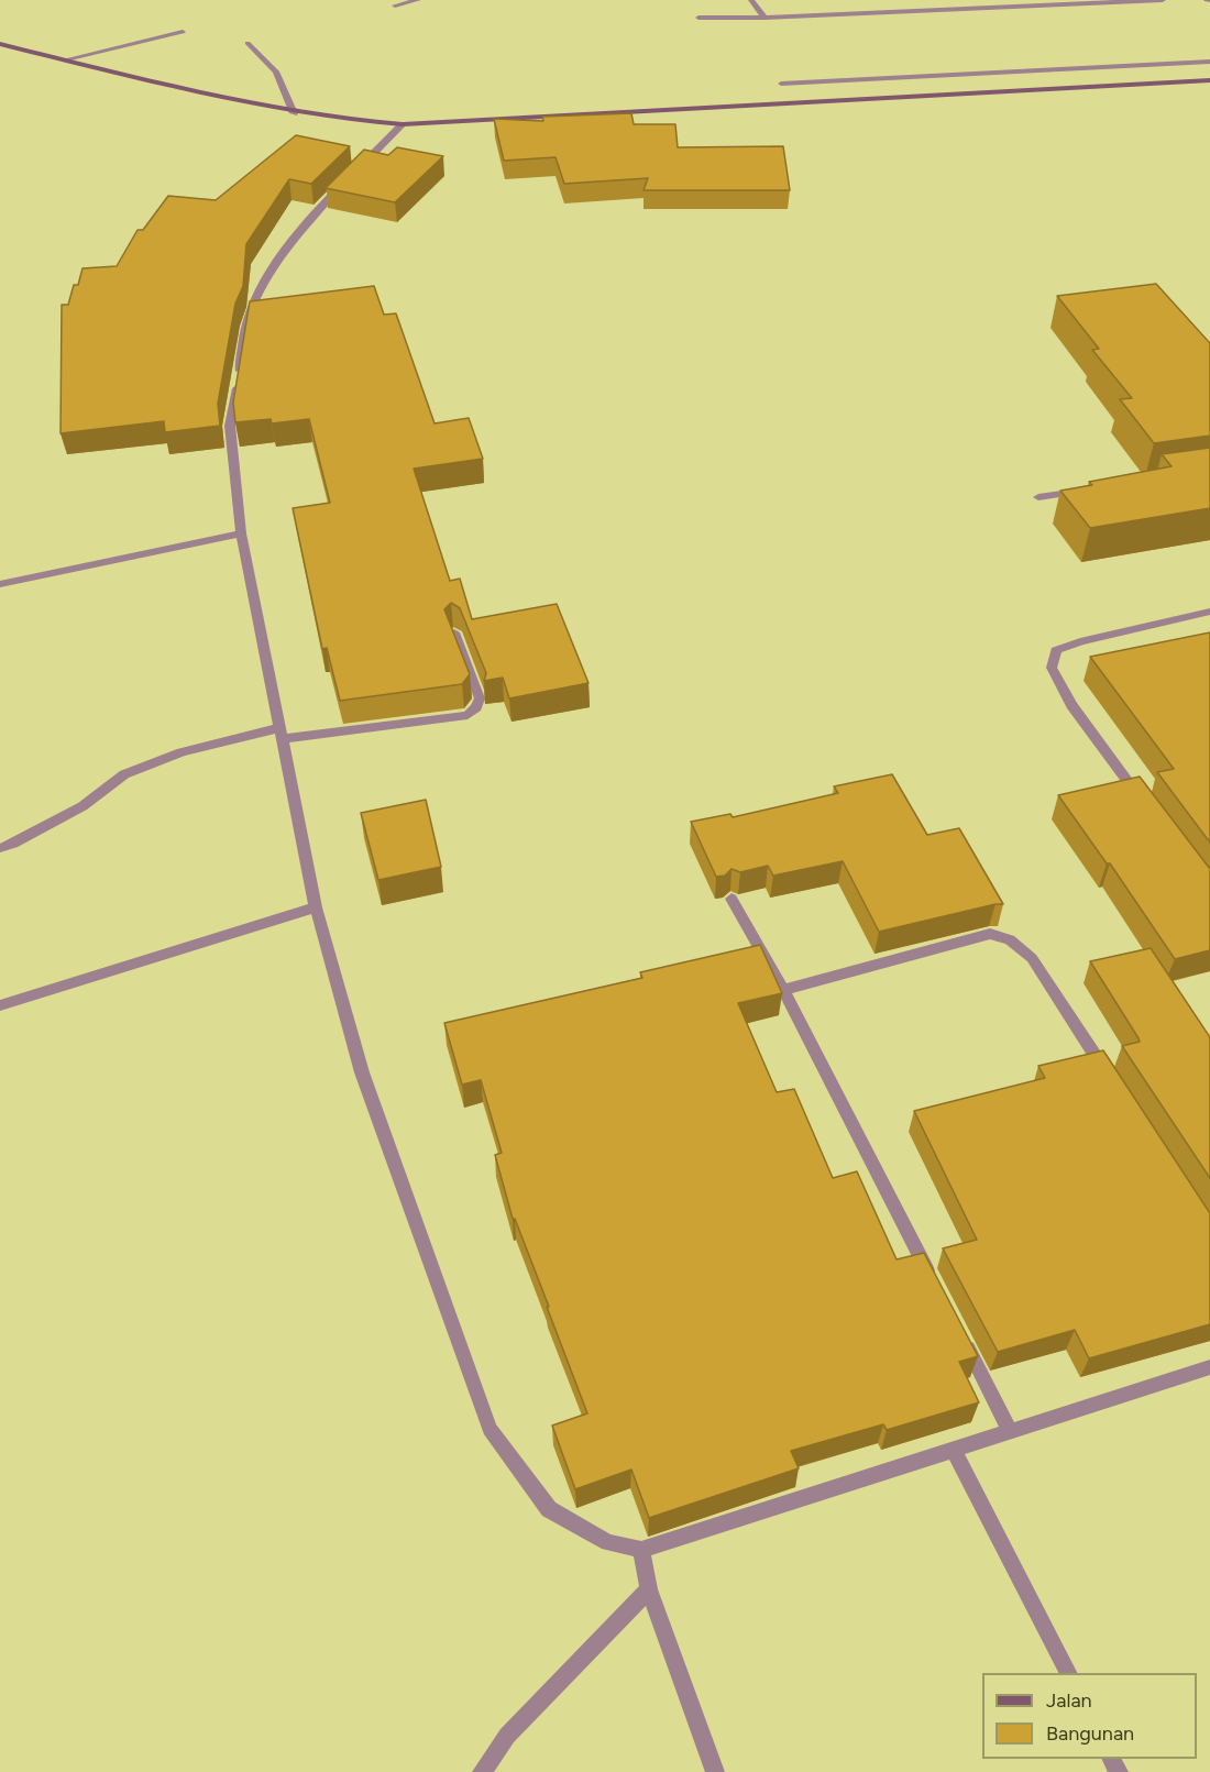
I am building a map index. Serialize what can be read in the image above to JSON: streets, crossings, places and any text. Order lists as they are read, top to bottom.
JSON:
{
  "legend": ["Jalan", "Bangunan"]
}
